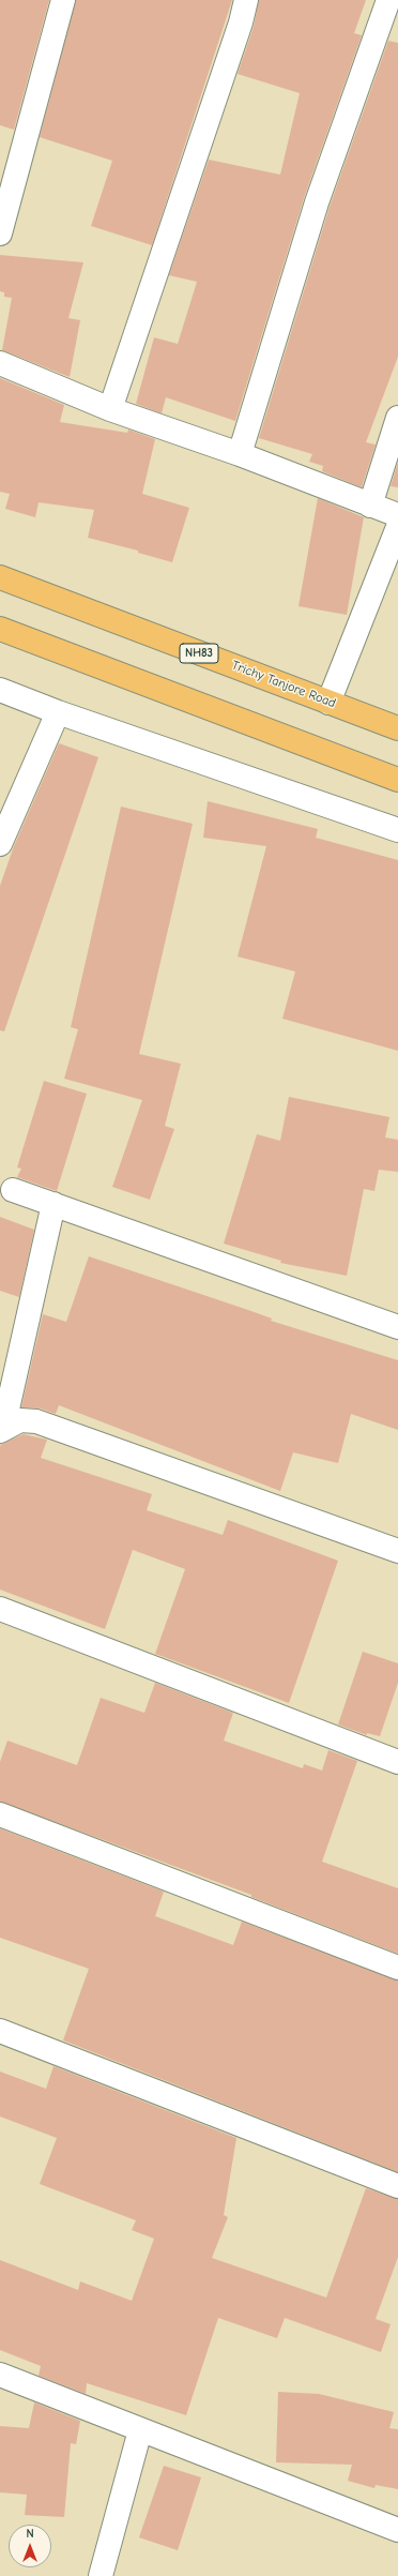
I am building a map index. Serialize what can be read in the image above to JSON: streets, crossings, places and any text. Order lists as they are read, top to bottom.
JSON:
{
  "streets": {
    "highway": ["NH83", "Trichy Tanjore Road"]
  },
  "north": "top"
}
